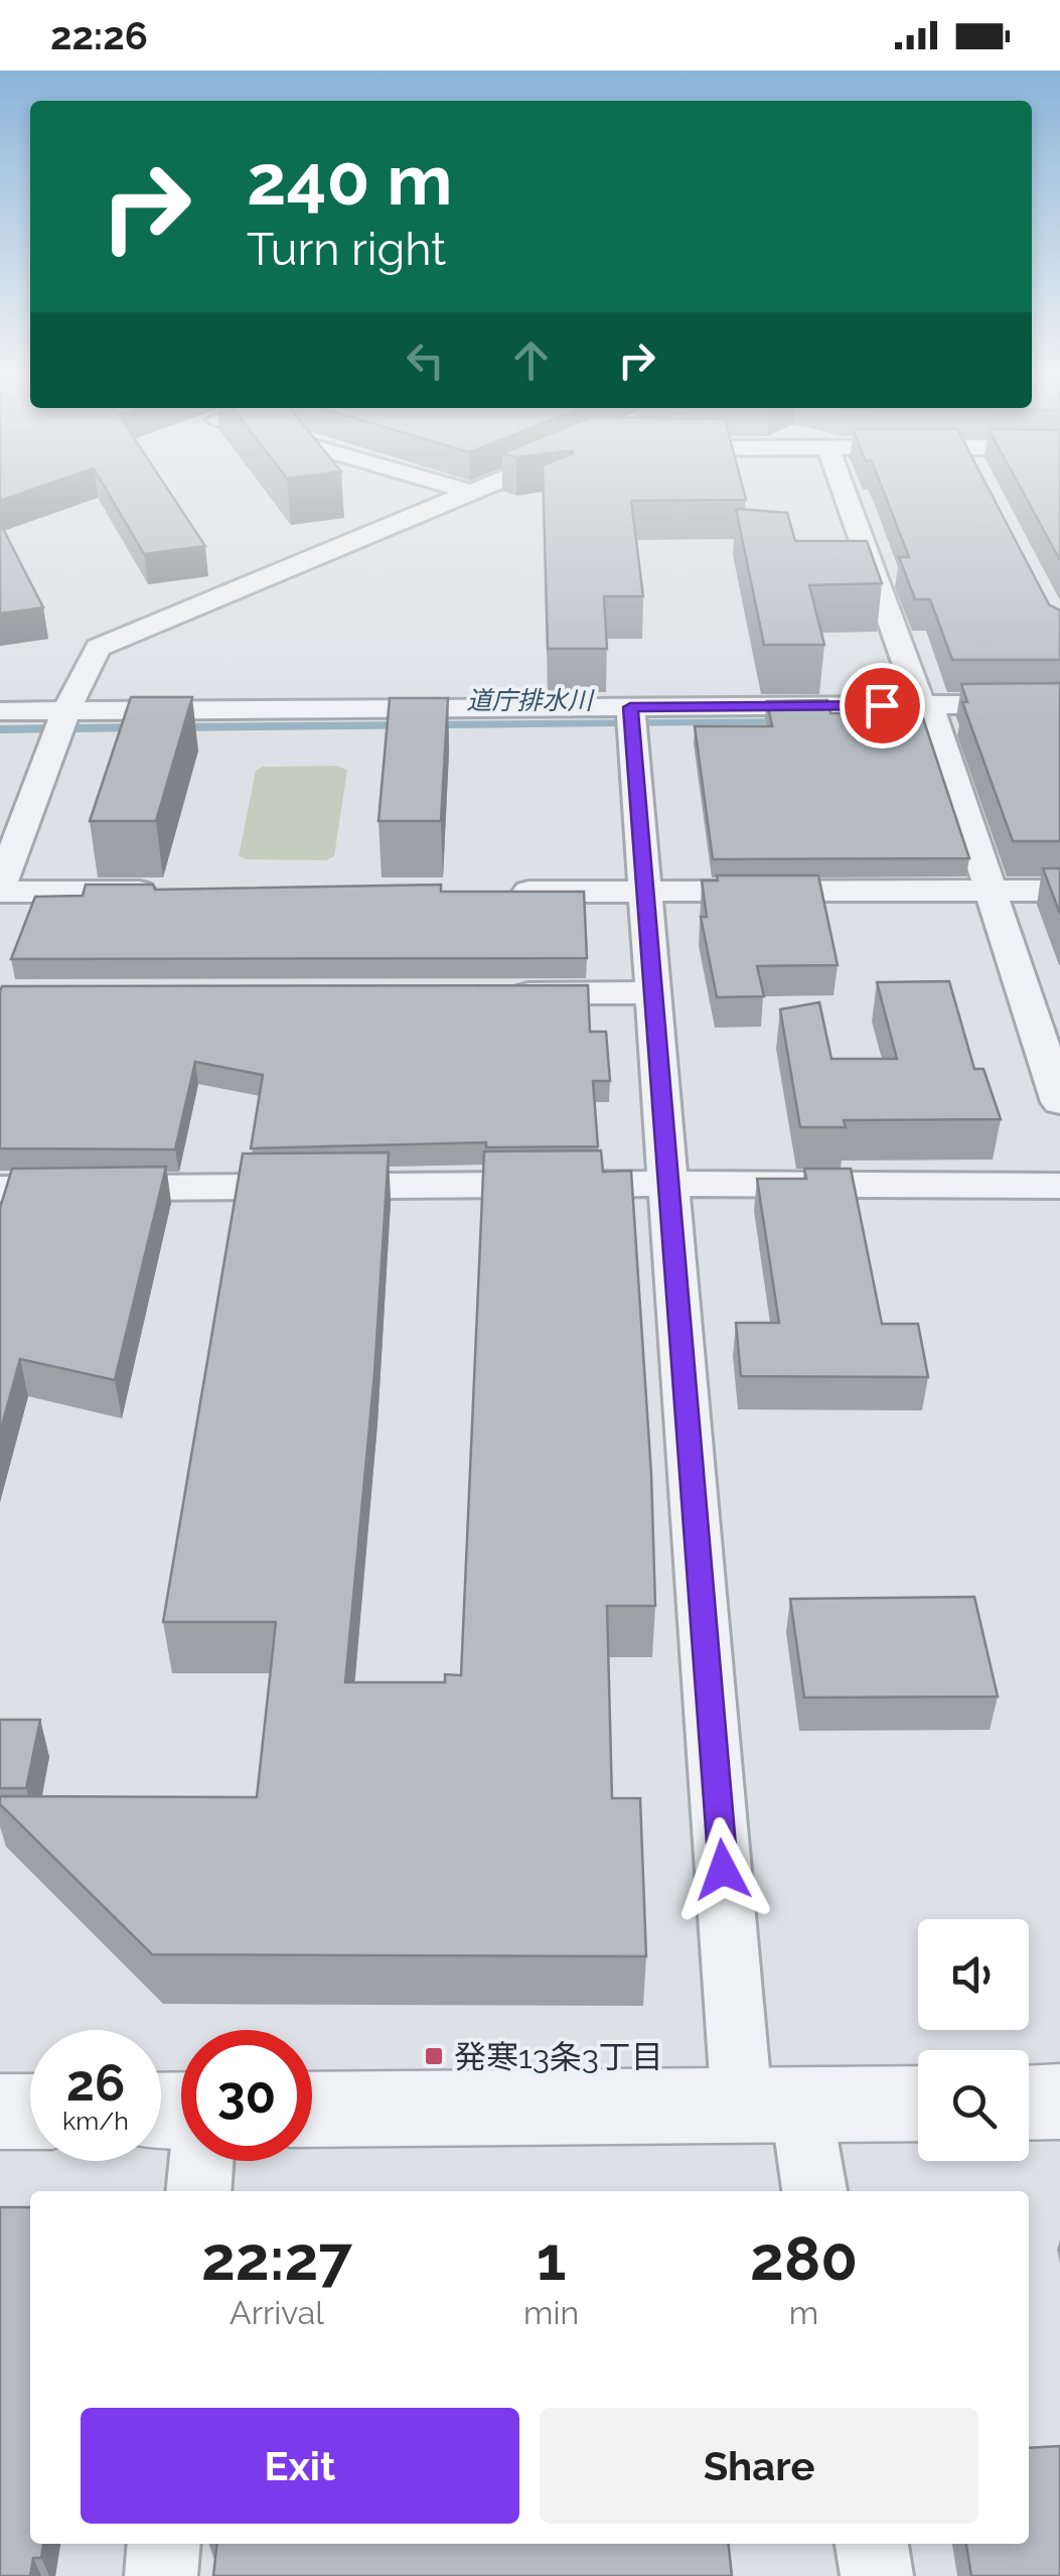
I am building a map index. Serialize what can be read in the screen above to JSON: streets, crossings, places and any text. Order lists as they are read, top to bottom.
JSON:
{
  "water": ["道庁排水川"],
  "places": {
    "transit": ["発寒13条3丁目"]
  },
  "page": {
    "status": "22:26",
    "turn": ["240 m", "Turn right"],
    "speed": "26 km/h",
    "limit": "30",
    "eta": [
      "22:27",
      "Arrival",
      "1",
      "min",
      "280",
      "m"
    ],
    "buttons": ["Exit", "Share"]
  }
}
